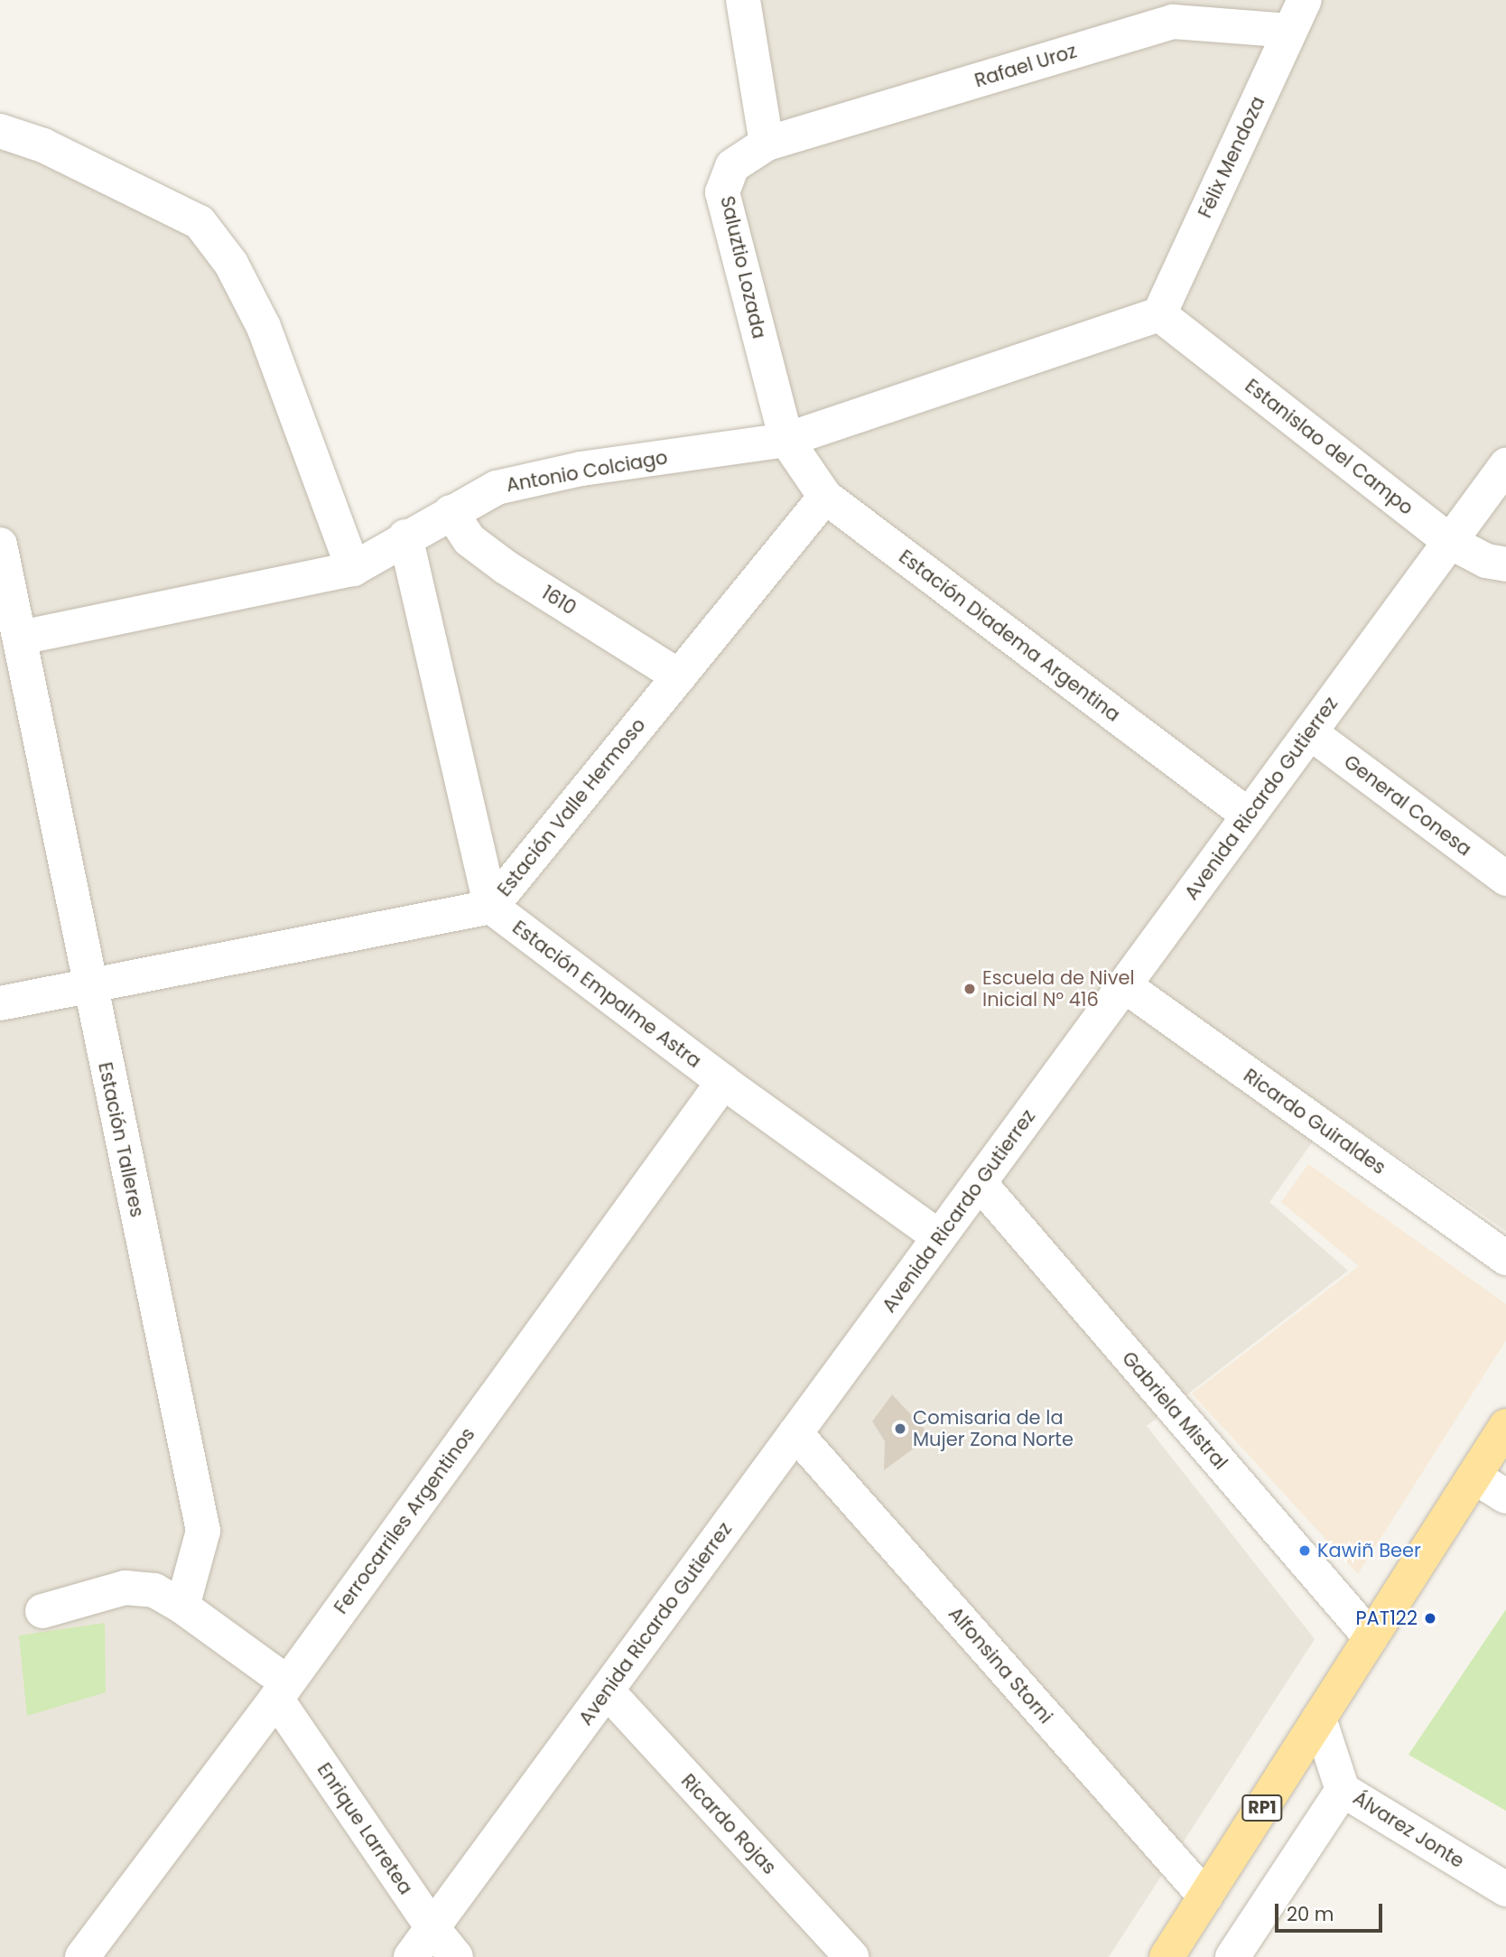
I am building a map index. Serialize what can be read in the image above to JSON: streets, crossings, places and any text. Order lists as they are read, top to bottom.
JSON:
{
  "streets": {
    "main road": ["RP1"],
    "street": [
      "Rafael Uroz",
      "Félix Mendoza",
      "Saluztio Lozada",
      "Estanislao del Campo",
      "Antonio Colciago",
      "1610",
      "Estación Diadema Argentina",
      "Avenida Ricardo Gutierrez",
      "General Conesa",
      "Estación Valle Hermoso",
      "Estación Empalme Astra",
      "Ricardo Guiraldes",
      "Estación Talleres",
      "Gabriela Mistral",
      "Ferrocarriles Argentinos",
      "Alfonsina Storni",
      "Ricardo Rojas",
      "Enrique Larretea",
      "Álvarez Jonte"
    ]
  },
  "crossings": [
    ["Rafael Uroz", "Félix Mendoza"],
    ["Rafael Uroz", "Saluztio Lozada"],
    ["Félix Mendoza", "Estanislao del Campo"],
    ["Félix Mendoza", "Antonio Colciago"],
    ["Saluztio Lozada", "Antonio Colciago"],
    ["Saluztio Lozada", "Estación Diadema Argentina"],
    ["Estanislao del Campo", "Antonio Colciago"],
    ["Estanislao del Campo", "Avenida Ricardo Gutierrez"],
    ["Antonio Colciago", "1610"],
    ["Antonio Colciago", "Estación Diadema Argentina"],
    ["Antonio Colciago", "Estación Talleres"],
    ["1610", "Estación Valle Hermoso"],
    ["Estación Diadema Argentina", "Avenida Ricardo Gutierrez"],
    ["Estación Diadema Argentina", "Estación Valle Hermoso"],
    ["Avenida Ricardo Gutierrez", "General Conesa"],
    ["Avenida Ricardo Gutierrez", "Estación Empalme Astra"],
    ["Avenida Ricardo Gutierrez", "Ricardo Guiraldes"],
    ["Avenida Ricardo Gutierrez", "Gabriela Mistral"],
    ["Avenida Ricardo Gutierrez", "Alfonsina Storni"],
    ["Avenida Ricardo Gutierrez", "Ricardo Rojas"],
    ["Avenida Ricardo Gutierrez", "Enrique Larretea"],
    ["Estación Valle Hermoso", "Estación Empalme Astra"],
    ["Estación Valle Hermoso", "Estación Talleres"],
    ["Estación Empalme Astra", "Ferrocarriles Argentinos"],
    ["Gabriela Mistral", "RP1"],
    ["Ferrocarriles Argentinos", "Enrique Larretea"],
    ["Alfonsina Storni", "RP1"],
    ["RP1", "Álvarez Jonte"]
  ],
  "places": [
    "Escuela de Nivel Inicial N° 416",
    "Comisaria de la Mujer Zona Norte",
    "Kawiñ Beer",
    "PAT122"
  ],
  "scale_bar": "20 m"
}
